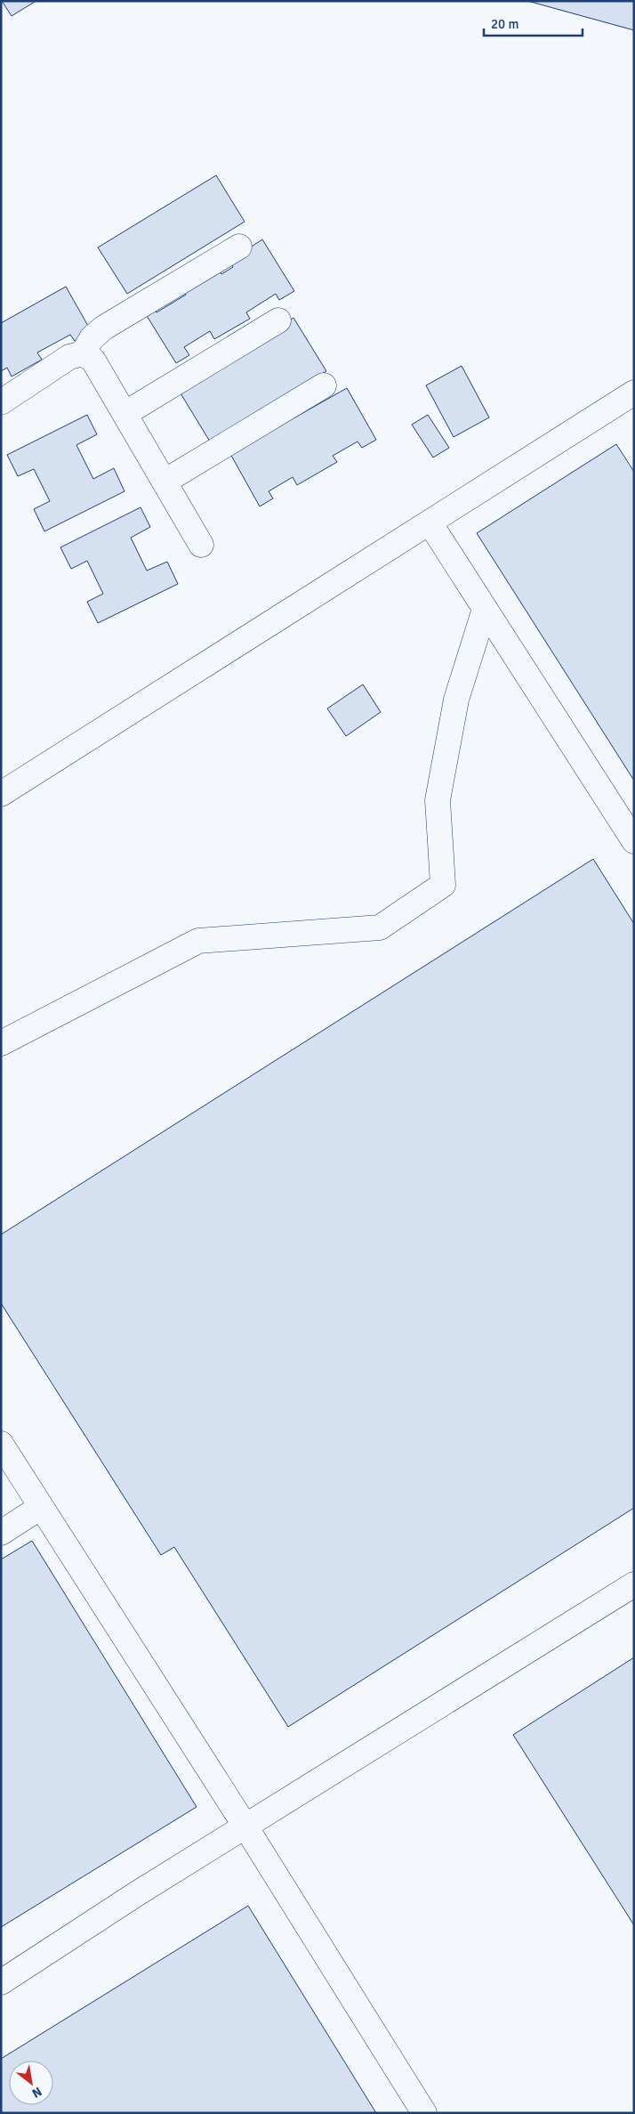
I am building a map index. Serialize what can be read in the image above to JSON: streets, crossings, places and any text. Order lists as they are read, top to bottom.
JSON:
{
  "scale_bar": "20 m",
  "north": "bottom right"
}
